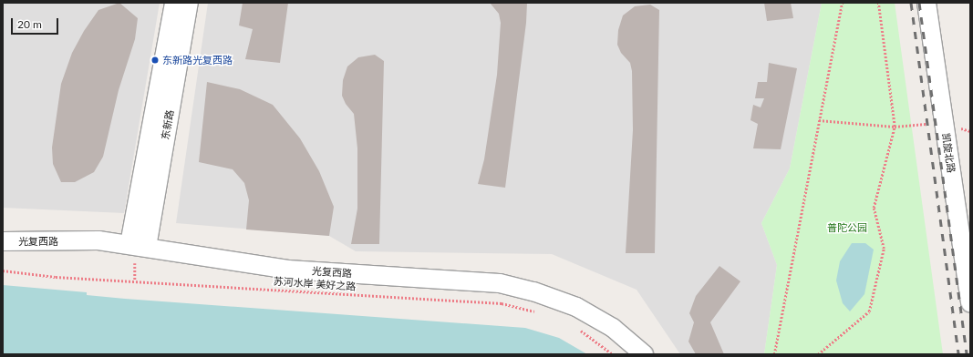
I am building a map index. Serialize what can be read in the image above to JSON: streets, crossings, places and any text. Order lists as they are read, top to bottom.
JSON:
{
  "streets": {
    "street": ["东新路", "凯旋北路", "光复西路"],
    "path": ["苏河水岸 美好之路"]
  },
  "crossings": [
    ["东新路", "光复西路"]
  ],
  "parks": ["普陀公园"],
  "places": ["东新路光复西路"],
  "scale_bar": "20 m"
}
